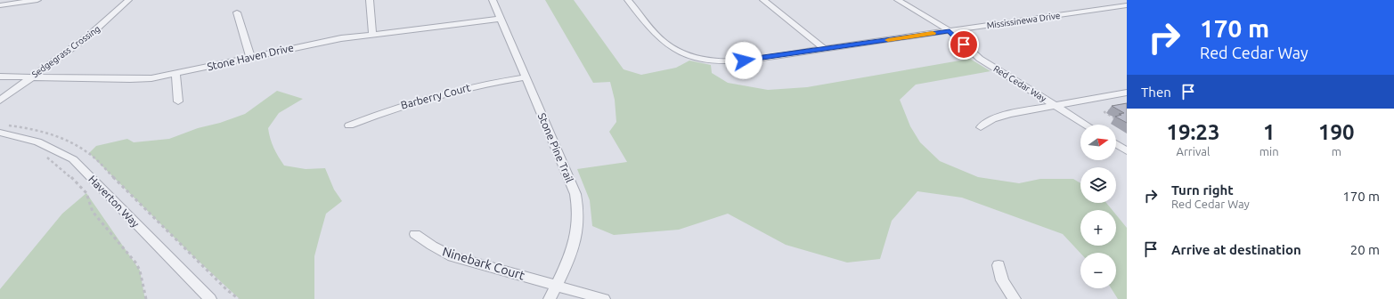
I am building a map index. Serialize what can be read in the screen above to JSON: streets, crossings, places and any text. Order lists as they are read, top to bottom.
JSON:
{
  "streets": {
    "street": [
      "Mississinewa Drive",
      "Sedgegrass Crossing",
      "Stone Haven Drive",
      "Red Cedar Way",
      "Barberry Court",
      "Stone Pine Trail",
      "Haverton Way",
      "Ninebark Court"
    ]
  },
  "crossings": [
    ["Mississinewa Drive", "Red Cedar Way"],
    ["Sedgegrass Crossing", "Stone Haven Drive"],
    ["Stone Haven Drive", "Stone Pine Trail"],
    ["Barberry Court", "Stone Pine Trail"],
    ["Stone Pine Trail", "Ninebark Court"]
  ],
  "north": "right",
  "page": {
    "turn": ["170 m", "Red Cedar Way"],
    "then": "Then",
    "eta": [
      "19:23",
      "Arrival",
      "1",
      "min",
      "190",
      "m"
    ],
    "map_buttons": ["+", "−"],
    "list": [
      {
        "name": "Turn right",
        "note": "Red Cedar Way",
        "value": "170 m"
      },
      {
        "name": "Arrive at destination",
        "value": "20 m"
      }
    ]
  }
}
